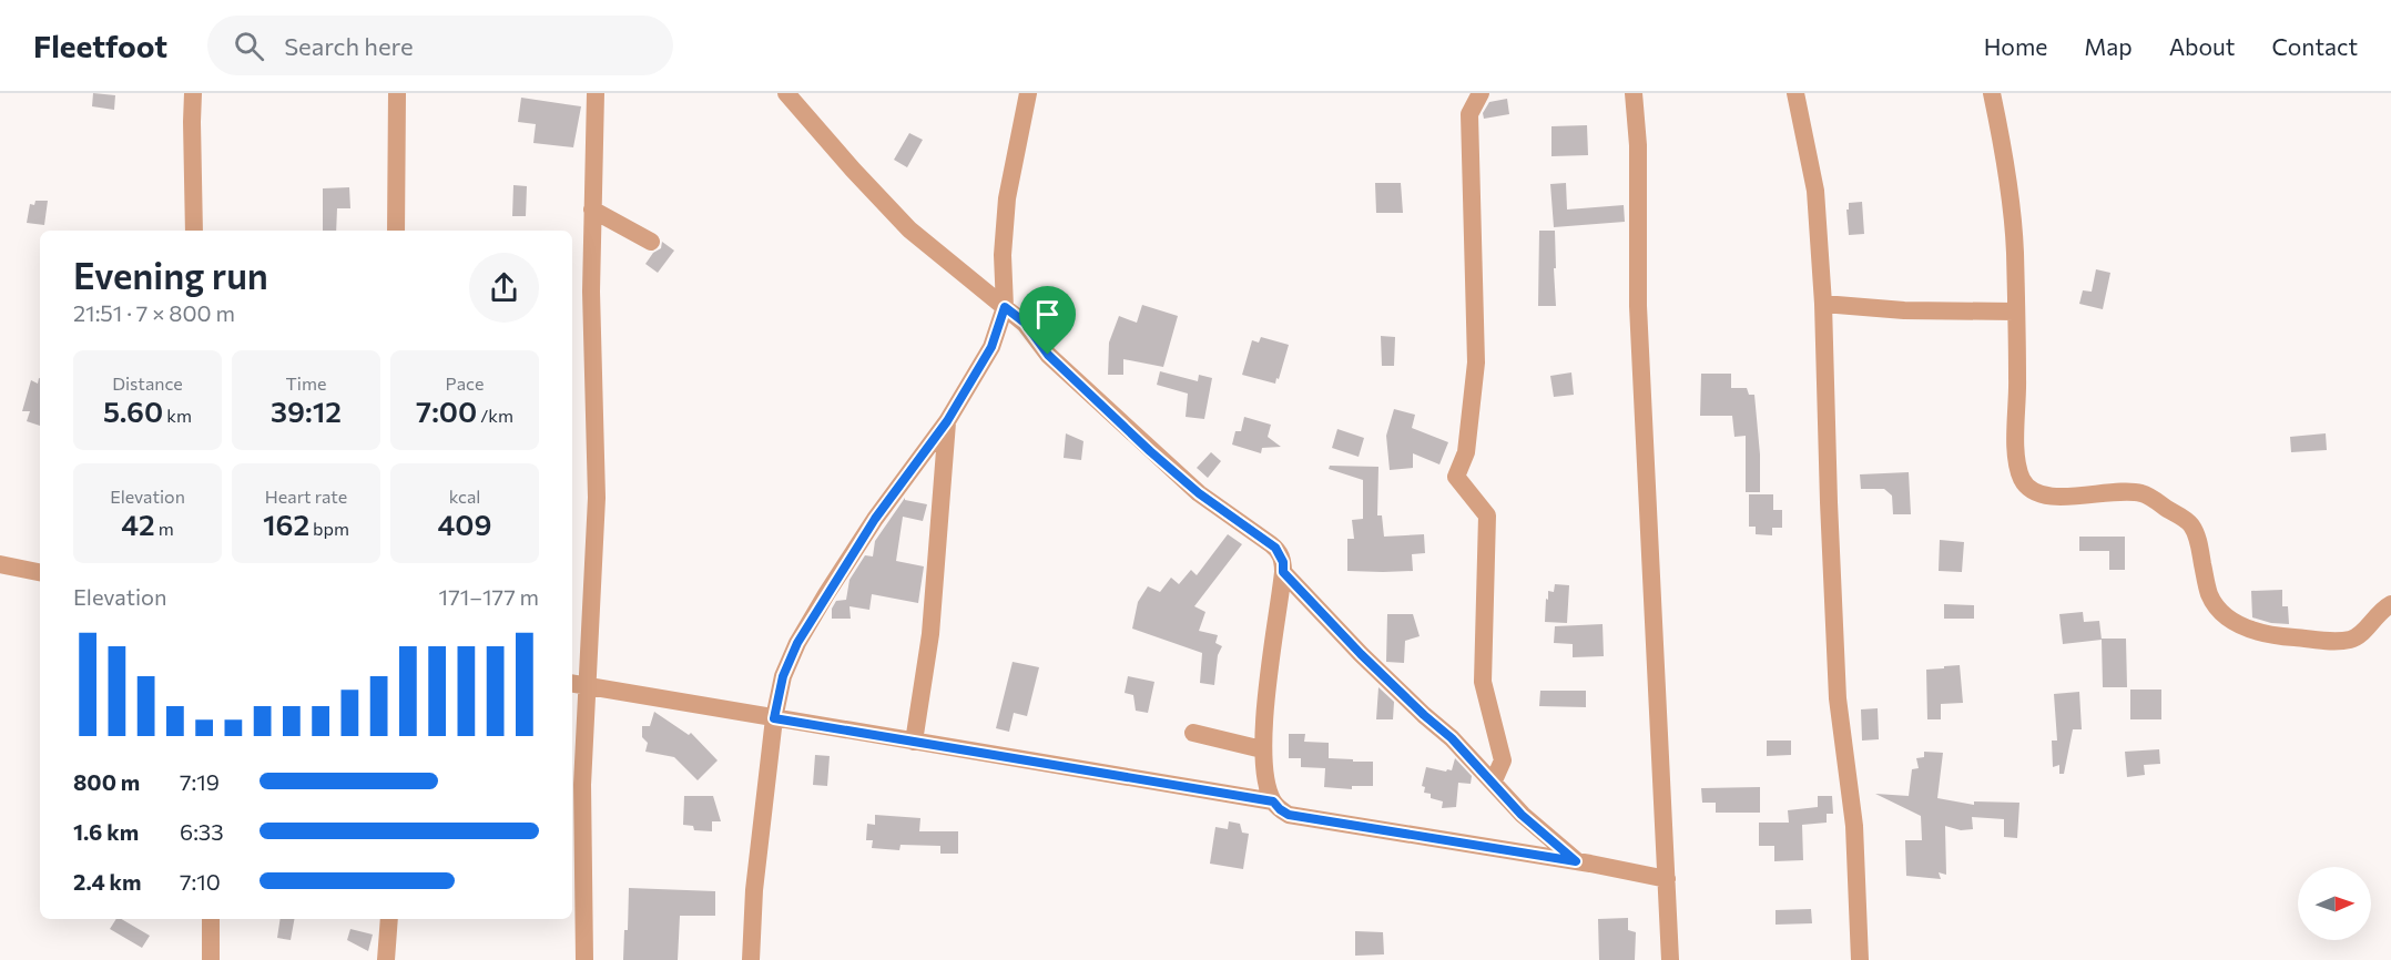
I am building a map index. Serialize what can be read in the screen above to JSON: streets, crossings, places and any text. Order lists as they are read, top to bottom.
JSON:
{
  "north": "right",
  "page": {
    "header": "Fleetfoot",
    "search": "Search here",
    "nav": [
      "Home",
      "Map",
      "About",
      "Contact"
    ],
    "heading": ["Evening run", "21:51 · 7 × 800 m"],
    "stats": [
      ["Distance", "5.60 km"],
      ["Time", "39:12"],
      ["Pace", "7:00 /km"],
      ["Elevation", "42 m"],
      ["Heart rate", "162 bpm"],
      ["kcal", "409"]
    ],
    "chart": ["Elevation", "171–177 m"],
    "list": [
      {
        "name": "800 m",
        "note": "7:19"
      },
      {
        "name": "1.6 km",
        "note": "6:33"
      },
      {
        "name": "2.4 km",
        "note": "7:10"
      }
    ]
  }
}
